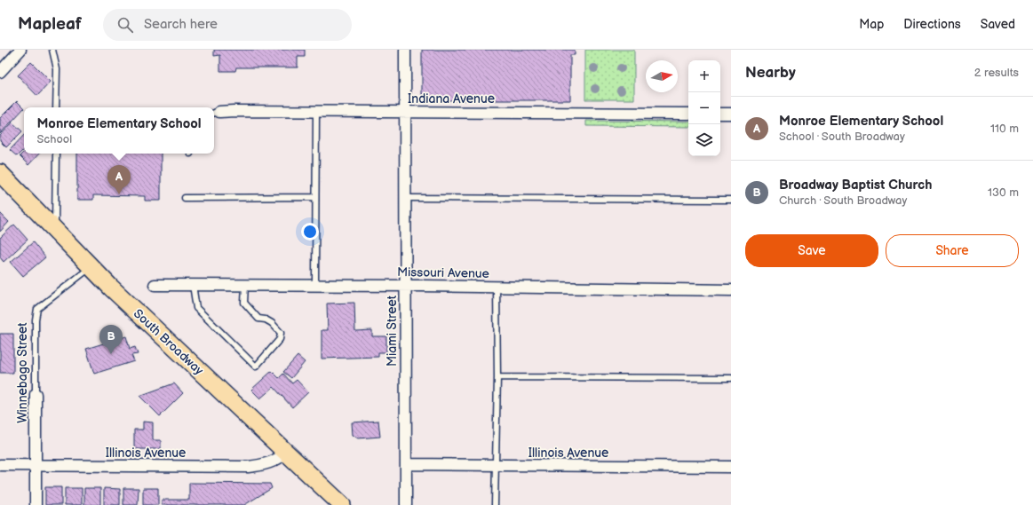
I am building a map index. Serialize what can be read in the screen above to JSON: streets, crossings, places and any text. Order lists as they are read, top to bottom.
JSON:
{
  "streets": {
    "main road": ["South Broadway"],
    "street": [
      "Indiana Avenue",
      "Missouri Avenue",
      "Miami Street",
      "Winnebago Street",
      "Illinois Avenue"
    ]
  },
  "crossings": [
    ["Indiana Avenue", "Miami Street"],
    ["Missouri Avenue", "Miami Street"],
    ["Miami Street", "Illinois Avenue"],
    ["South Broadway", "Winnebago Street"],
    ["South Broadway", "Illinois Avenue"],
    ["Winnebago Street", "Illinois Avenue"]
  ],
  "north": "right",
  "page": {
    "header": "Mapleaf",
    "search": "Search here",
    "nav": ["Map", "Directions", "Saved"],
    "heading": ["Nearby", "2 results"],
    "map_buttons": ["+", "−"],
    "list": [
      {
        "mark": "A",
        "name": "Monroe Elementary School",
        "note": "School · South Broadway",
        "value": "110 m"
      },
      {
        "mark": "B",
        "name": "Broadway Baptist Church",
        "note": "Church · South Broadway",
        "value": "130 m"
      }
    ],
    "popup": ["Monroe Elementary School", "School"],
    "pins": ["A", "B"],
    "buttons": ["Save", "Share"]
  }
}
